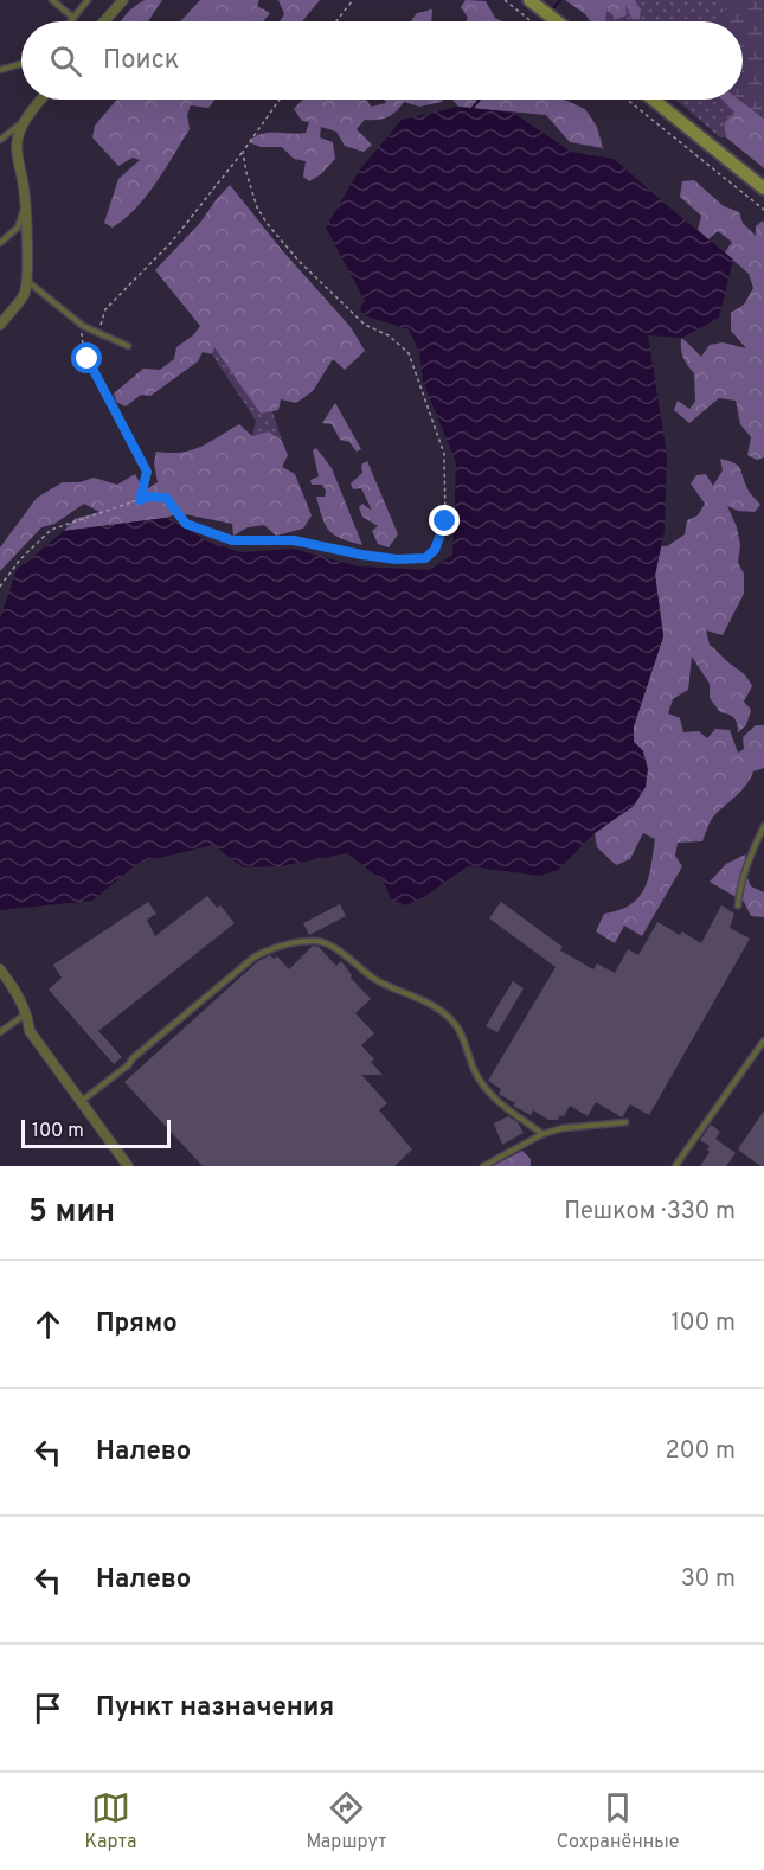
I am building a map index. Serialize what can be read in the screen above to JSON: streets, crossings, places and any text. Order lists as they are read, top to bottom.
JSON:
{
  "scale_bar": "100 m",
  "page": {
    "search": "Поиск",
    "scale": "100 m",
    "heading": ["5 мин", "Пешком · 330 m"],
    "list": [
      ["Прямо", "100 m"],
      ["Налево", "200 m"],
      ["Налево", "30 m"],
      "Пункт назначения"
    ],
    "nav": ["Карта", "Маршрут", "Сохранённые"]
  }
}
